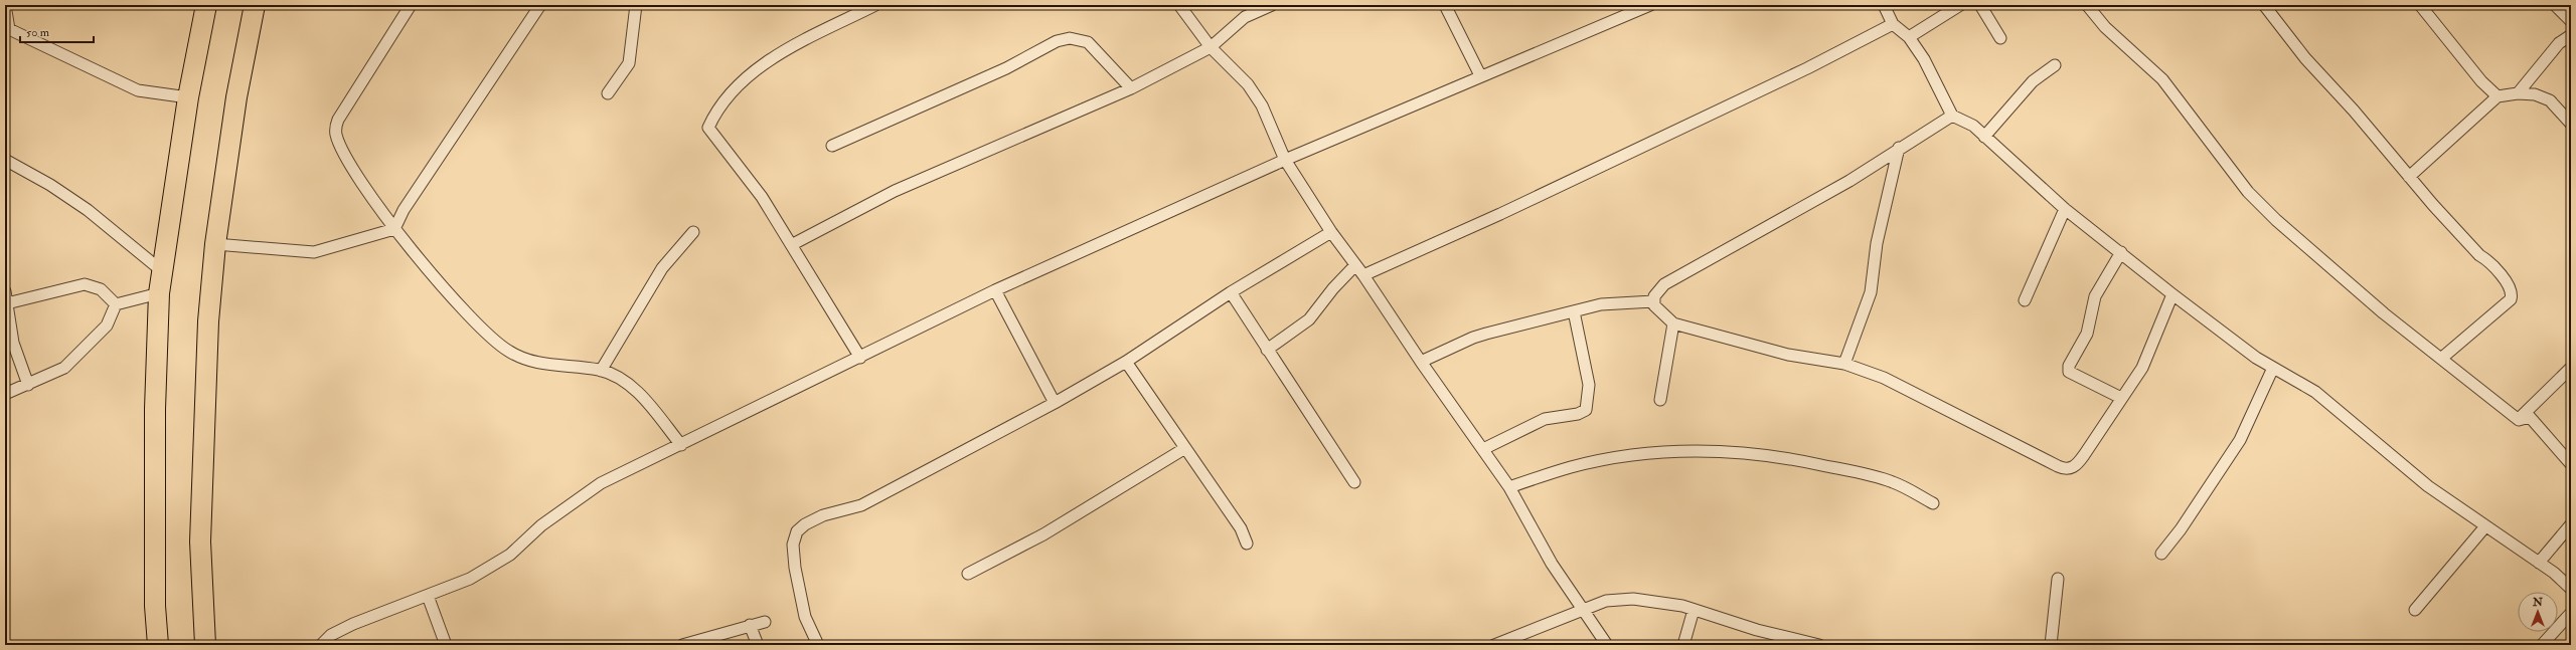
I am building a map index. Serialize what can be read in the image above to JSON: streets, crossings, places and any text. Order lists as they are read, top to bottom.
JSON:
{
  "scale_bar": "50 m",
  "north": "top"
}
